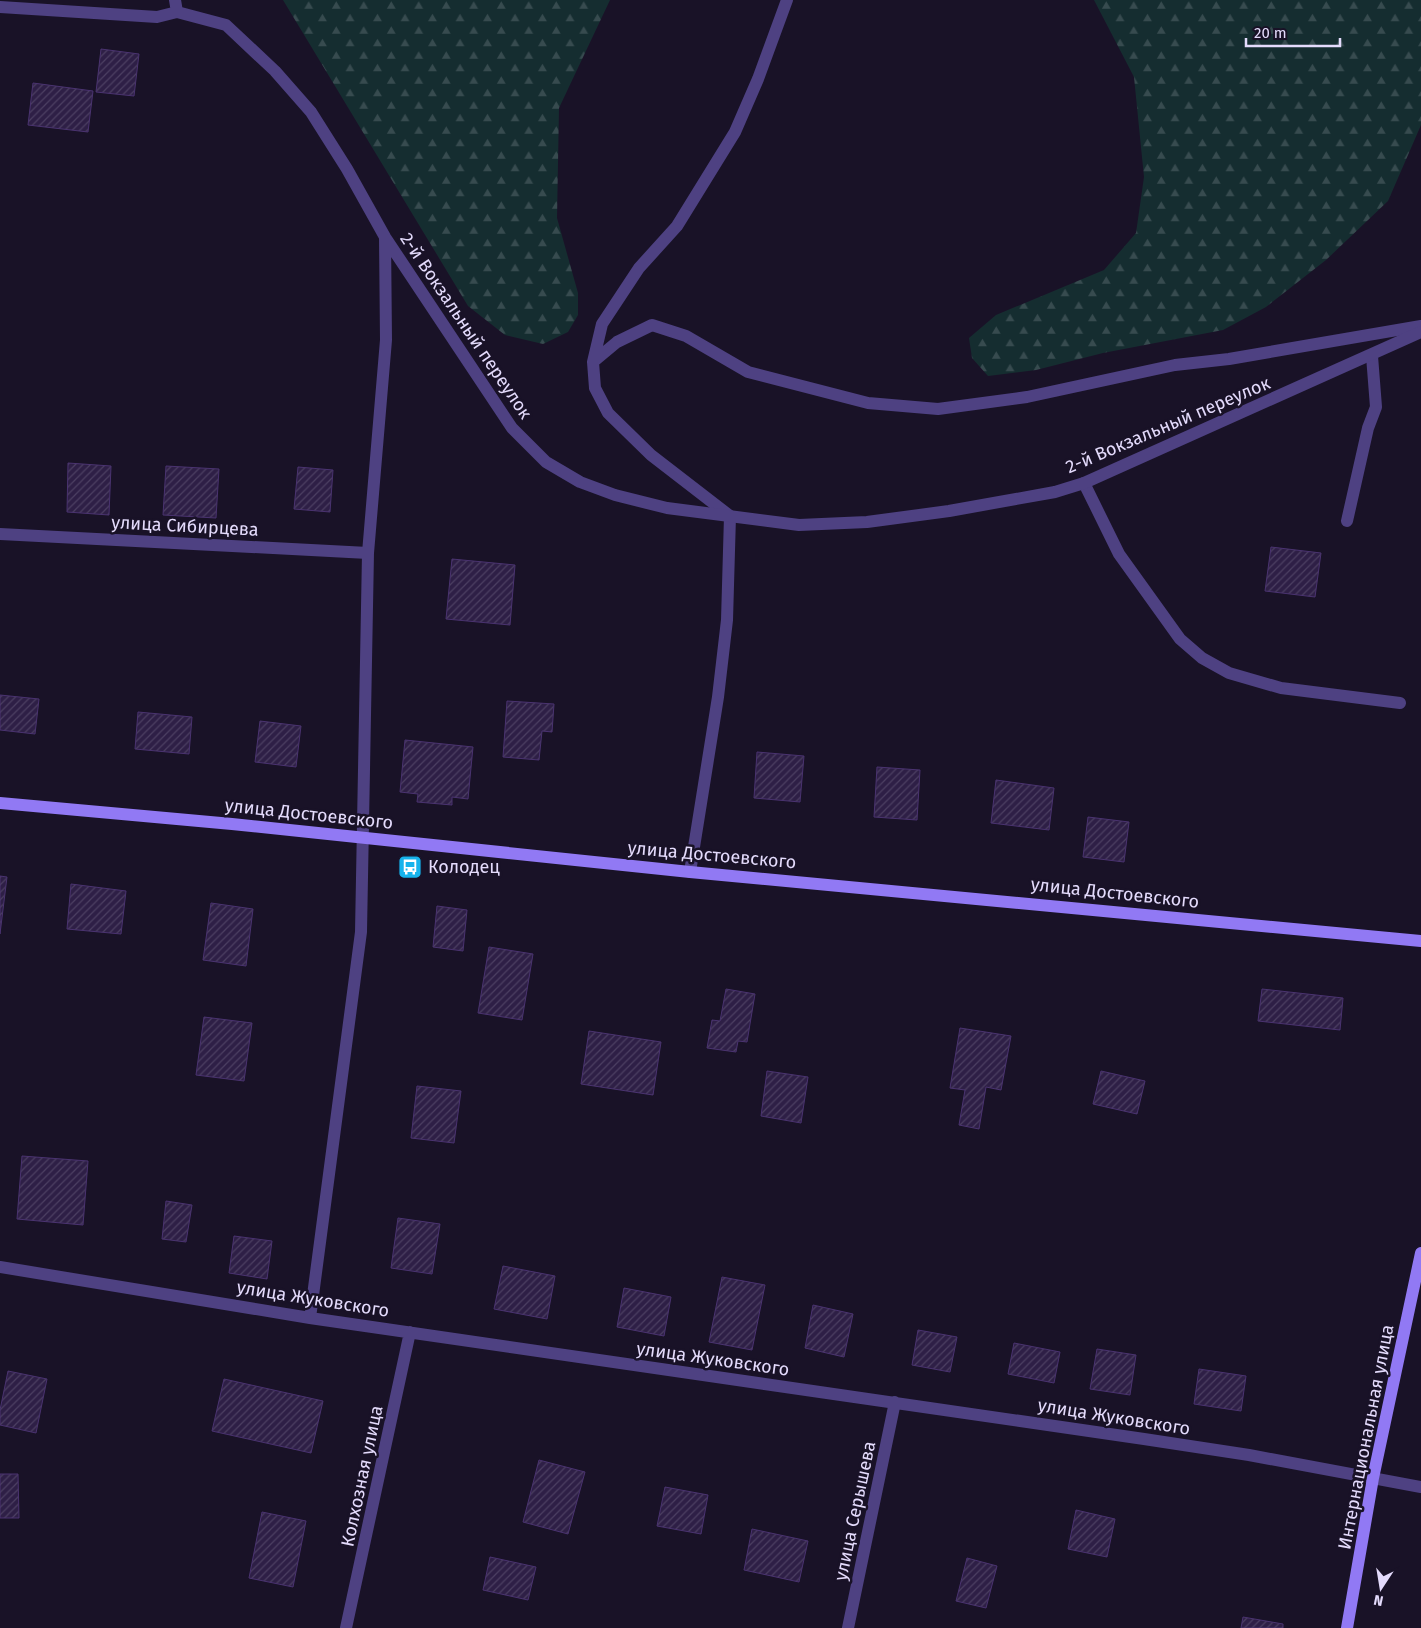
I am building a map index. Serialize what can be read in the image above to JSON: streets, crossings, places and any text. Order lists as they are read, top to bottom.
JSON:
{
  "streets": {
    "main road": ["улица Достоевского", "Интернациональная улица"],
    "street": [
      "2-й Вокзальный переулок",
      "улица Сибирцева",
      "улица Жуковского",
      "Колхозная улица",
      "улица Серышева"
    ]
  },
  "crossings": [
    ["улица Жуковского", "Интернациональная улица"],
    ["улица Жуковского", "Колхозная улица"],
    ["улица Жуковского", "улица Серышева"]
  ],
  "places": {
    "bus stop": ["Колодец"]
  },
  "scale_bar": "20 m",
  "north": "bottom"
}
